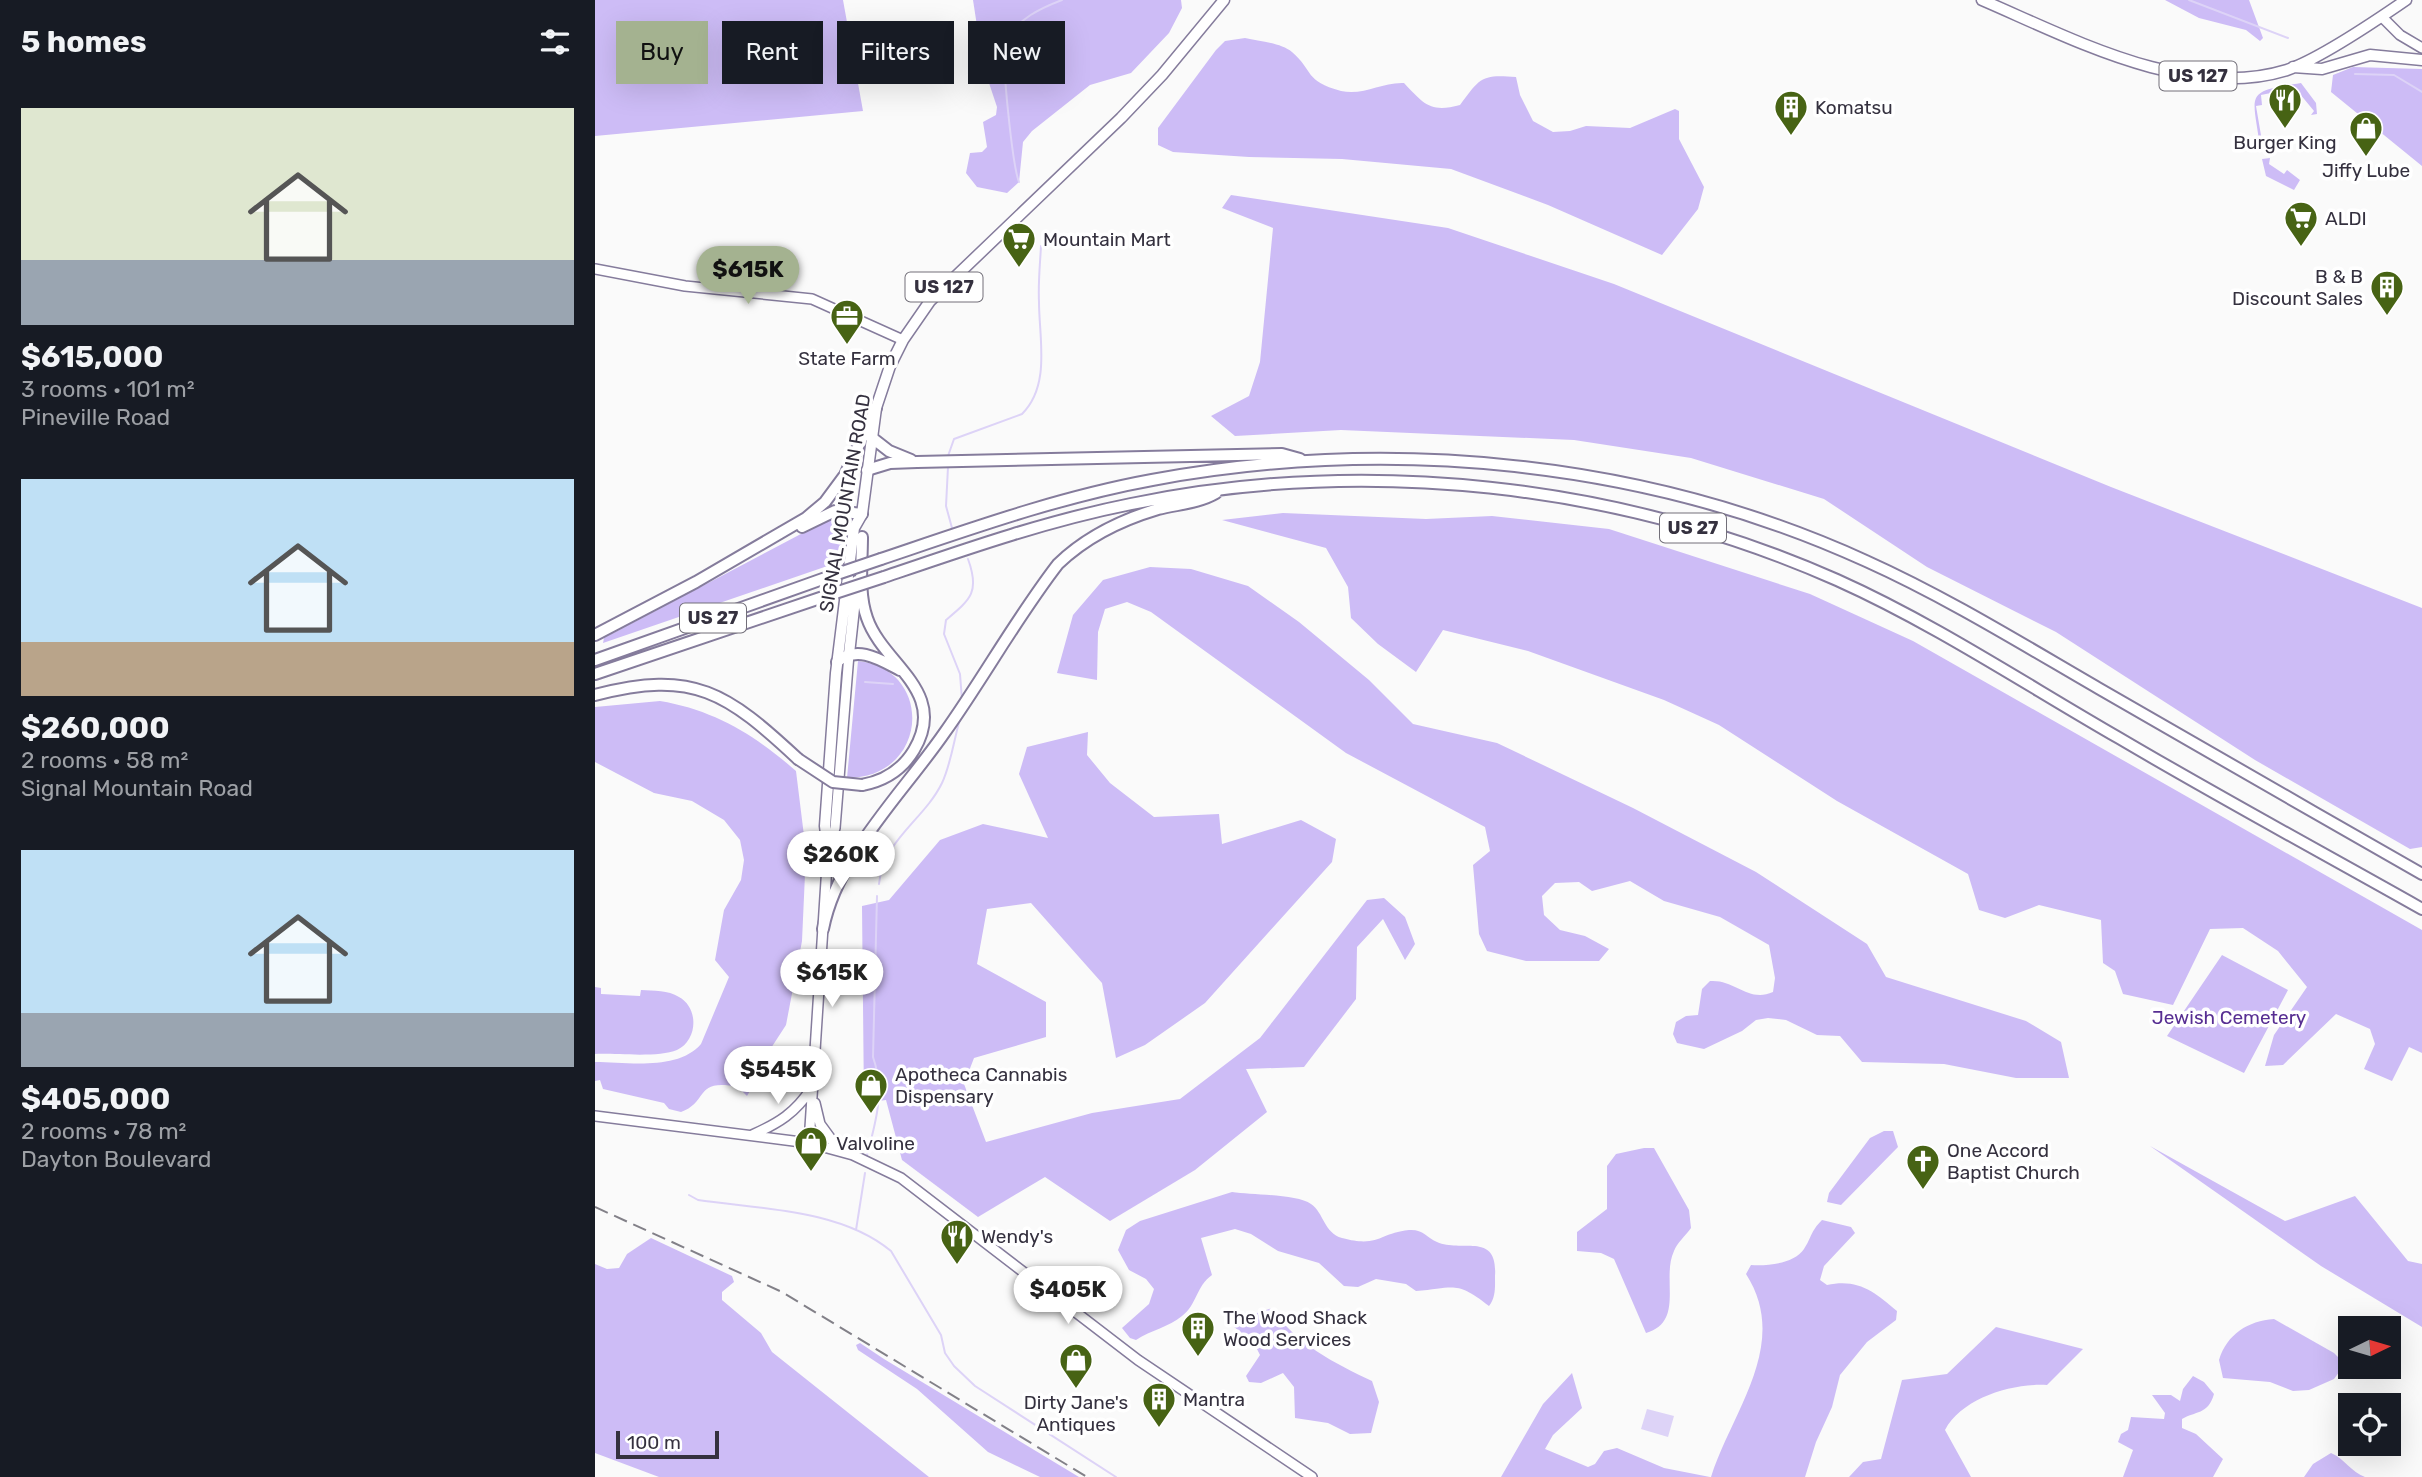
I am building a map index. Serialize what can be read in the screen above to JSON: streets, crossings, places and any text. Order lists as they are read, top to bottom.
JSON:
{
  "streets": {
    "highway": ["US 27"],
    "main road": ["US 127", "SIGNAL MOUNTAIN ROAD"]
  },
  "crossings": [
    ["US 127", "SIGNAL MOUNTAIN ROAD"]
  ],
  "parks": ["Jewish Cemetery"],
  "places": {
    "restaurant": ["Burger King", "Wendy's"],
    "building": [
      "Komatsu",
      "B & B Discount Sales",
      "The Wood Shack Wood Services",
      "Mantra"
    ],
    "shop": [
      "Jiffy Lube",
      "Apotheca Cannabis Dispensary",
      "Valvoline",
      "Dirty Jane's Antiques"
    ],
    "supermarket": ["ALDI", "Mountain Mart"],
    "office": ["State Farm"],
    "church": ["One Accord Baptist Church"]
  },
  "scale_bar": "100 m",
  "north": "right",
  "page": {
    "heading": "5 homes",
    "chip": [
      "Buy",
      "Rent",
      "Filters",
      "New"
    ],
    "list": [
      {
        "name": "$615,000",
        "note": "3 rooms · 101 m² · Pineville Road"
      },
      {
        "name": "$260,000",
        "note": "2 rooms · 58 m² · Signal Mountain Road"
      },
      {
        "name": "$405,000",
        "note": "2 rooms · 78 m² · Dayton Boulevard"
      }
    ],
    "price": [
      "$615K",
      "$260K",
      "$615K",
      "$545K",
      "$405K"
    ],
    "scale": "100 m"
  }
}
